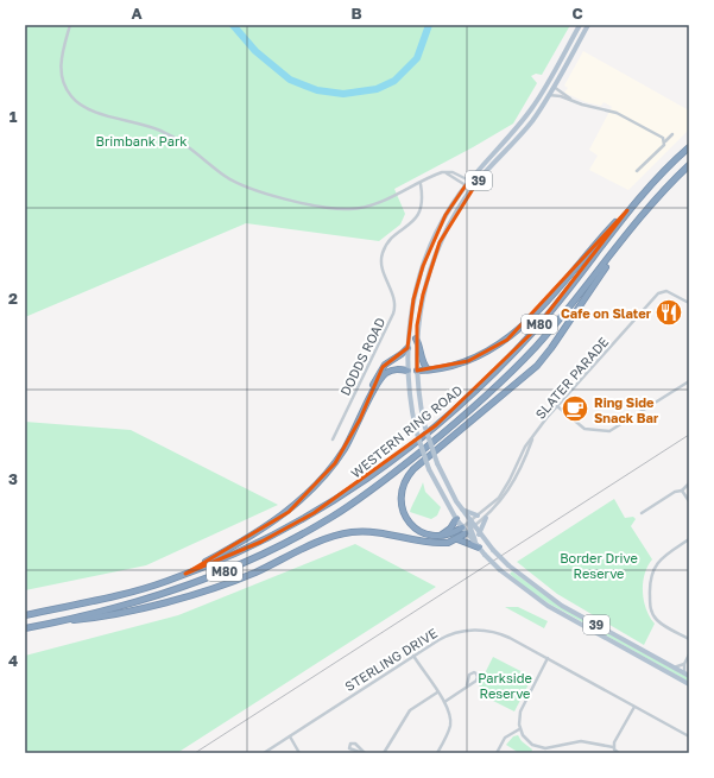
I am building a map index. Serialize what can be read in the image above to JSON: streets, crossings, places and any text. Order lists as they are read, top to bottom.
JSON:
{
  "streets": {
    "highway": ["M80", "WESTERN RING ROAD"],
    "main road": ["39"],
    "street": ["DODDS ROAD", "SLATER PARADE", "STERLING DRIVE"]
  },
  "crossings": [
    ["39", "SLATER PARADE"]
  ],
  "parks": ["Brimbank Park", "Border Drive Reserve", "Parkside Reserve"],
  "places": {
    "restaurant": ["Cafe on Slater"],
    "cafe": ["Ring Side Snack Bar"]
  },
  "grid": {
    "columns": ["A", "B", "C"],
    "rows": [
      "1",
      "2",
      "3",
      "4"
    ]
  }
}
